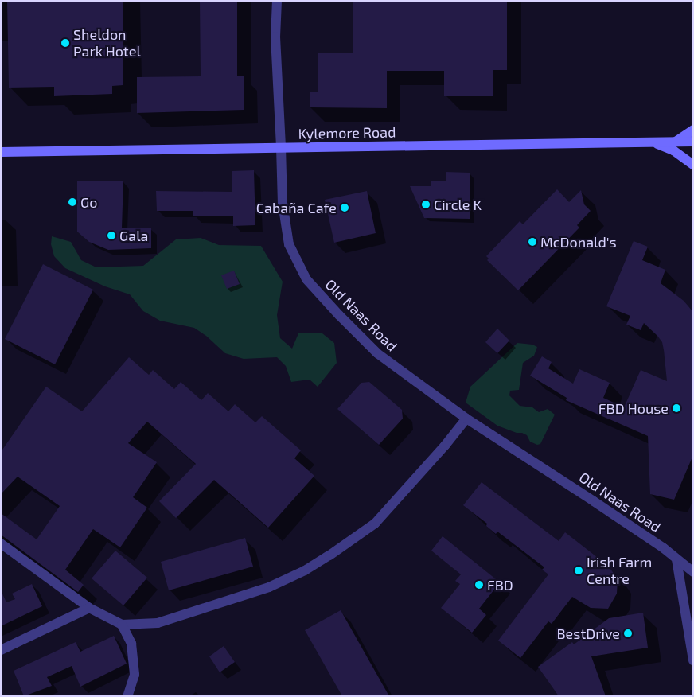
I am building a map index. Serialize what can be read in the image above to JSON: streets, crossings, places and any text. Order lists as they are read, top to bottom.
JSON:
{
  "streets": {
    "main road": ["Kylemore Road"],
    "street": ["Old Naas Road"]
  },
  "crossings": [
    ["Kylemore Road", "Old Naas Road"]
  ],
  "places": [
    "Sheldon Park Hotel",
    "Go",
    "Circle K",
    "Cabaña Cafe",
    "Gala",
    "McDonald's",
    "FBD House",
    "Irish Farm Centre",
    "FBD",
    "BestDrive"
  ]
}
